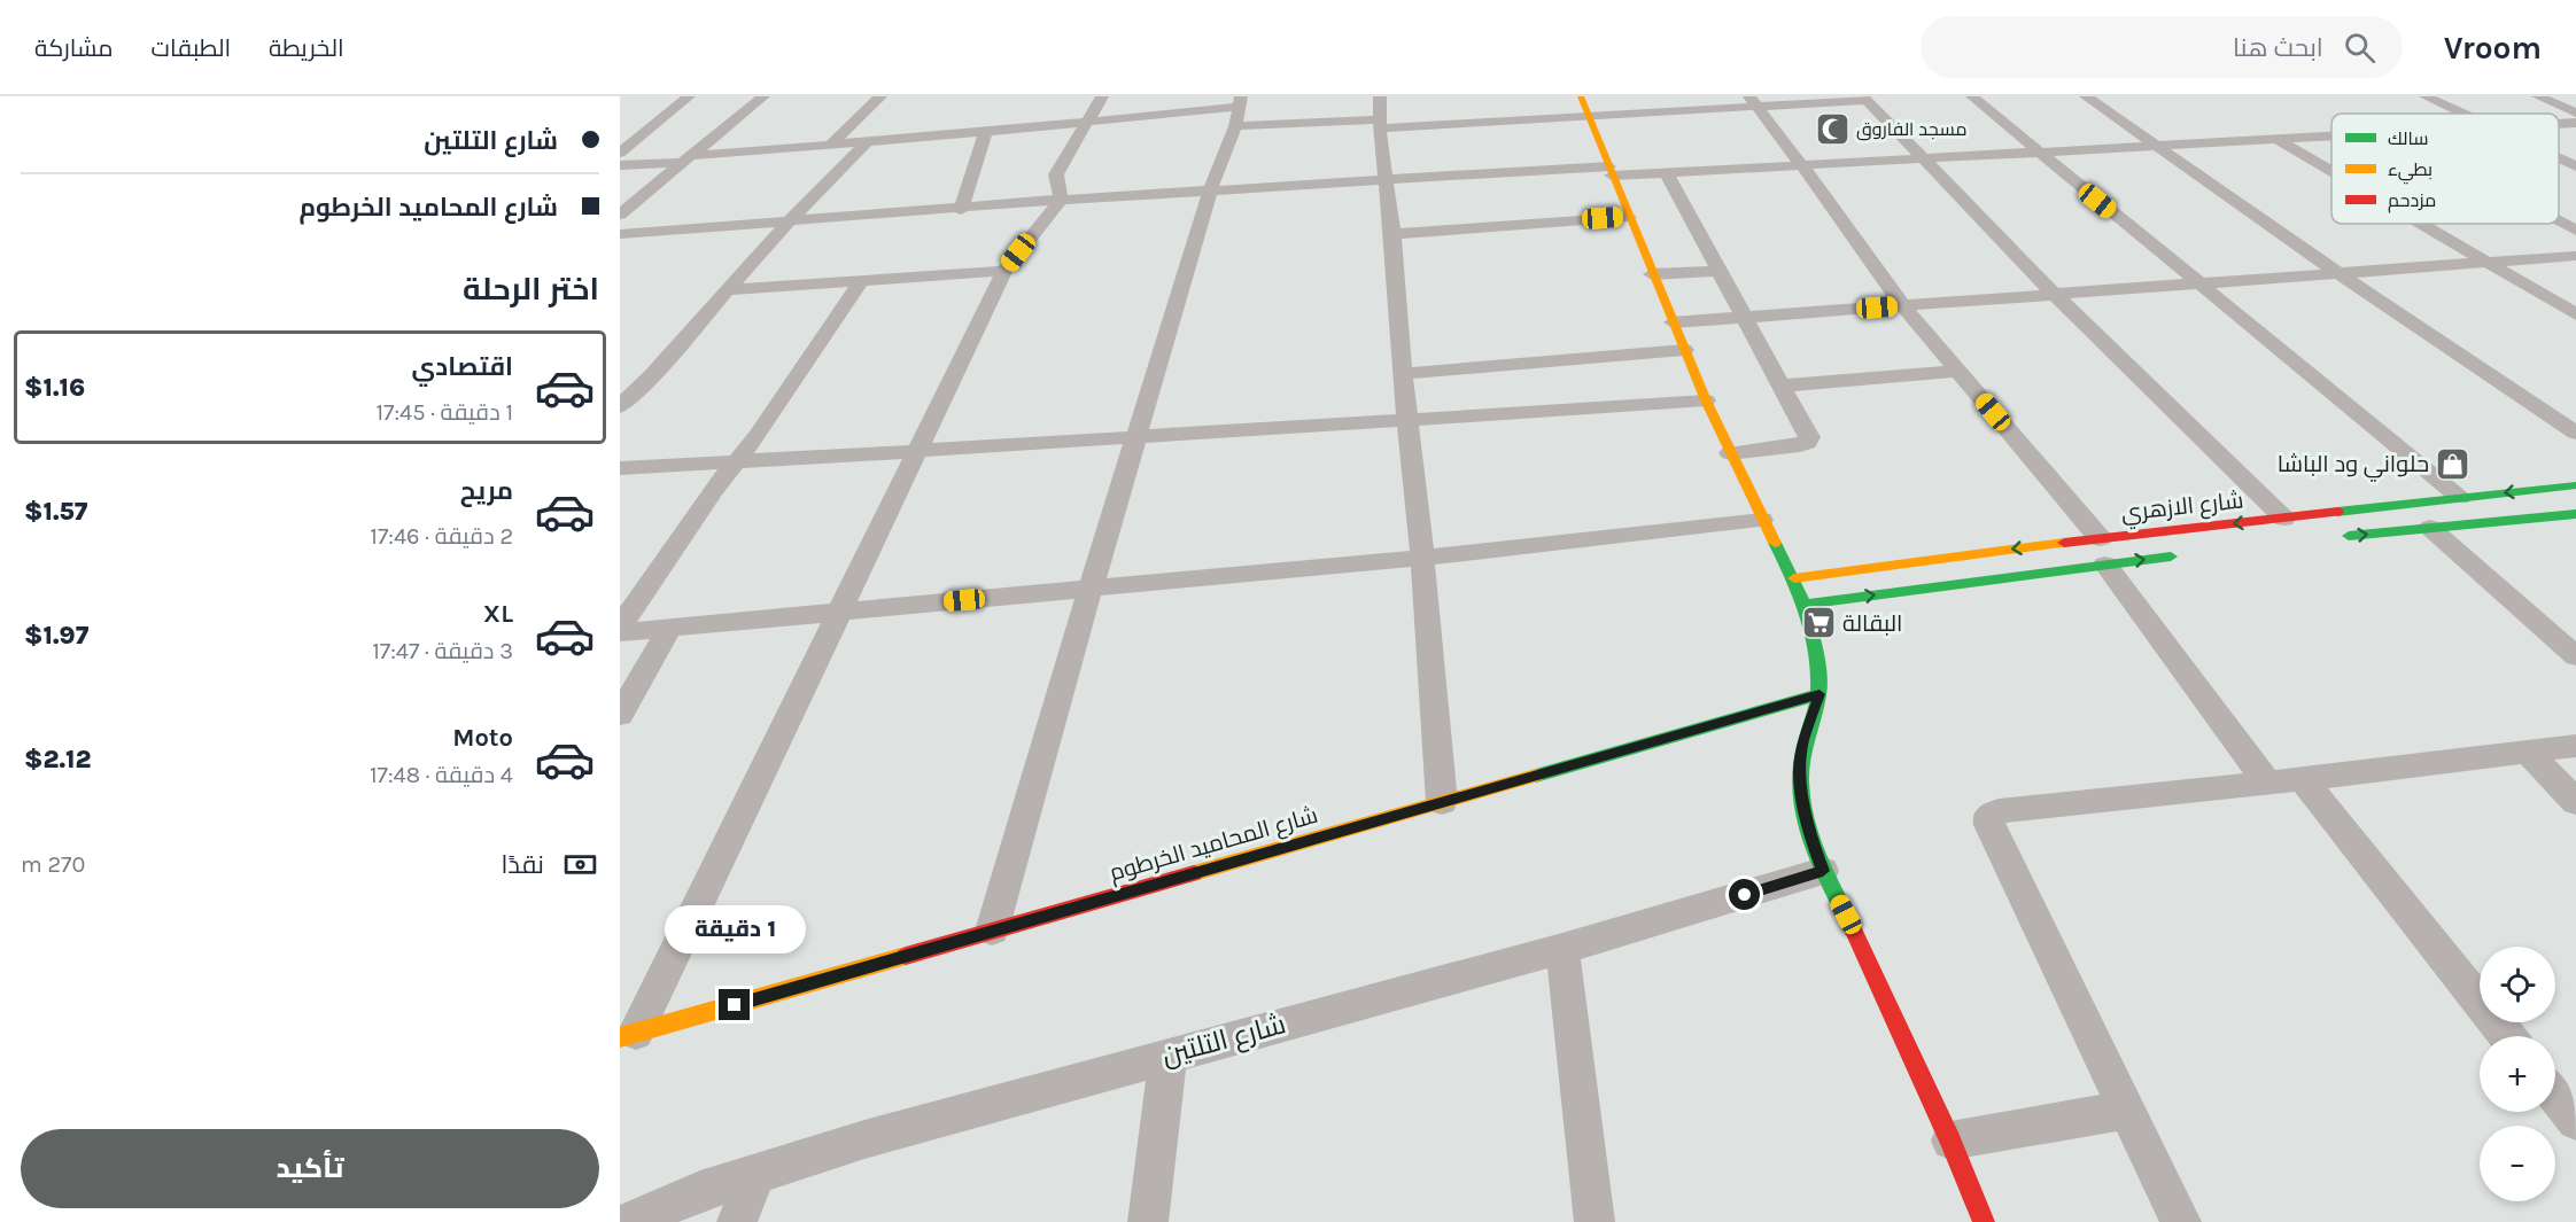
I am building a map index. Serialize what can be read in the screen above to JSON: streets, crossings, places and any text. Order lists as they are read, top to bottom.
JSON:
{
  "streets": {
    "street": ["شارع الازهري", "شارع المحاميد الخرطوم", "شارع التلتين"]
  },
  "places": {
    "mosque": ["مسجد الفاروق"],
    "shop": ["حلواني ود الباشا"],
    "supermarket": ["البقالة"]
  },
  "legend": ["سالك", "بطيء", "مزدحم"],
  "page": {
    "header": "Vroom",
    "search": "ابحث هنا",
    "nav": ["الخريطة", "الطبقات", "مشاركة"],
    "banner": ["شارع التلتين", "شارع المحاميد الخرطوم"],
    "heading": "اختر الرحلة",
    "list": [
      {
        "name": "اقتصادي",
        "note": "1 دقيقة · 17:45",
        "value": "$1.16"
      },
      {
        "name": "مريح",
        "note": "2 دقيقة · 17:46",
        "value": "$1.57"
      },
      {
        "name": "XL",
        "note": "3 دقيقة · 17:47",
        "value": "$1.97"
      },
      {
        "name": "Moto",
        "note": "4 دقيقة · 17:48",
        "value": "$2.12"
      }
    ],
    "pay": ["نقدًا", "270 m"],
    "bubble": "1 دقيقة",
    "map_buttons": ["+", "−"],
    "buttons": "تأكيد"
  }
}
